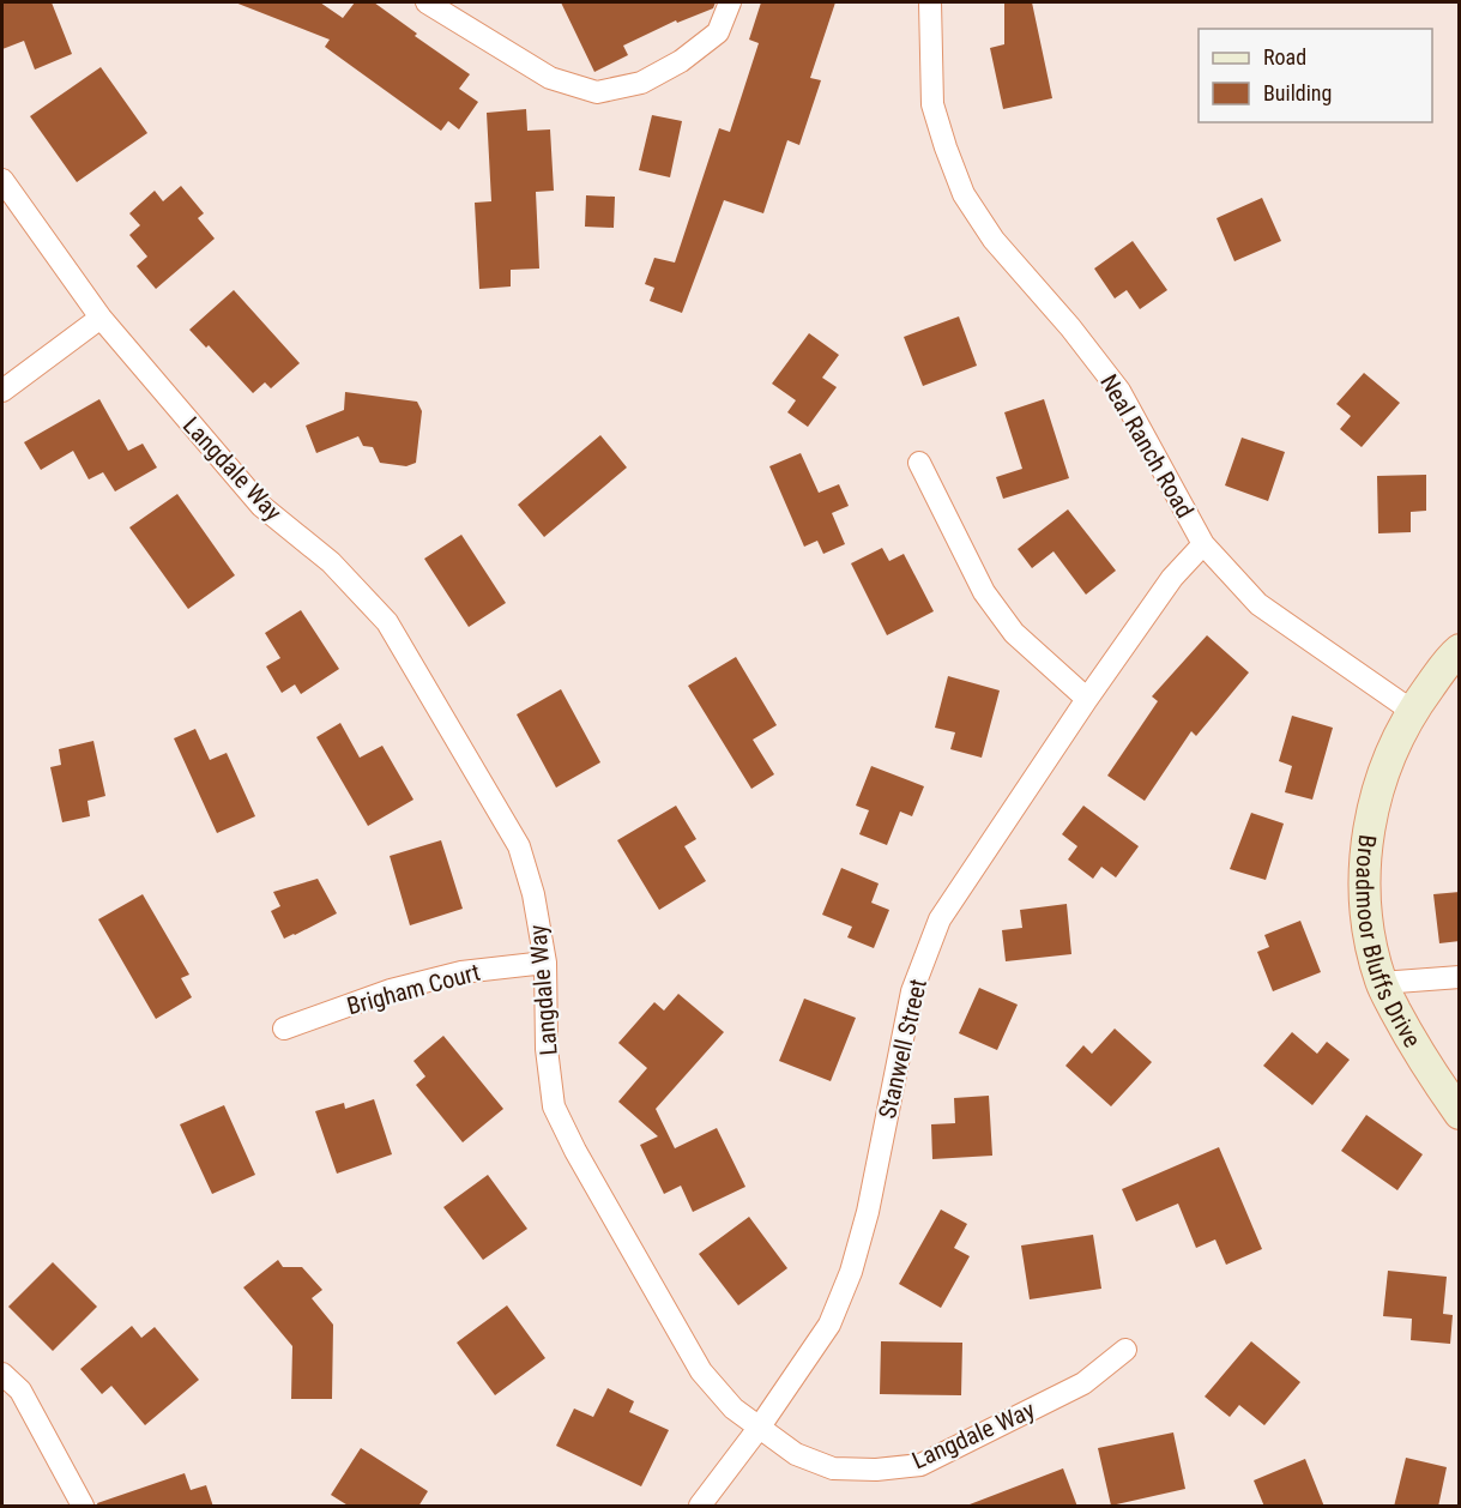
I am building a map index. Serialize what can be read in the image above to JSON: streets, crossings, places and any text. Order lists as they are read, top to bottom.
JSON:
{
  "streets": {
    "street": [
      "Neal Ranch Road",
      "Langdale Way",
      "Broadmoor Bluffs Drive",
      "Brigham Court",
      "Stanwell Street"
    ]
  },
  "crossings": [
    ["Neal Ranch Road", "Broadmoor Bluffs Drive"],
    ["Neal Ranch Road", "Stanwell Street"],
    ["Langdale Way", "Brigham Court"],
    ["Langdale Way", "Stanwell Street"]
  ],
  "legend": ["Road", "Building"]
}
